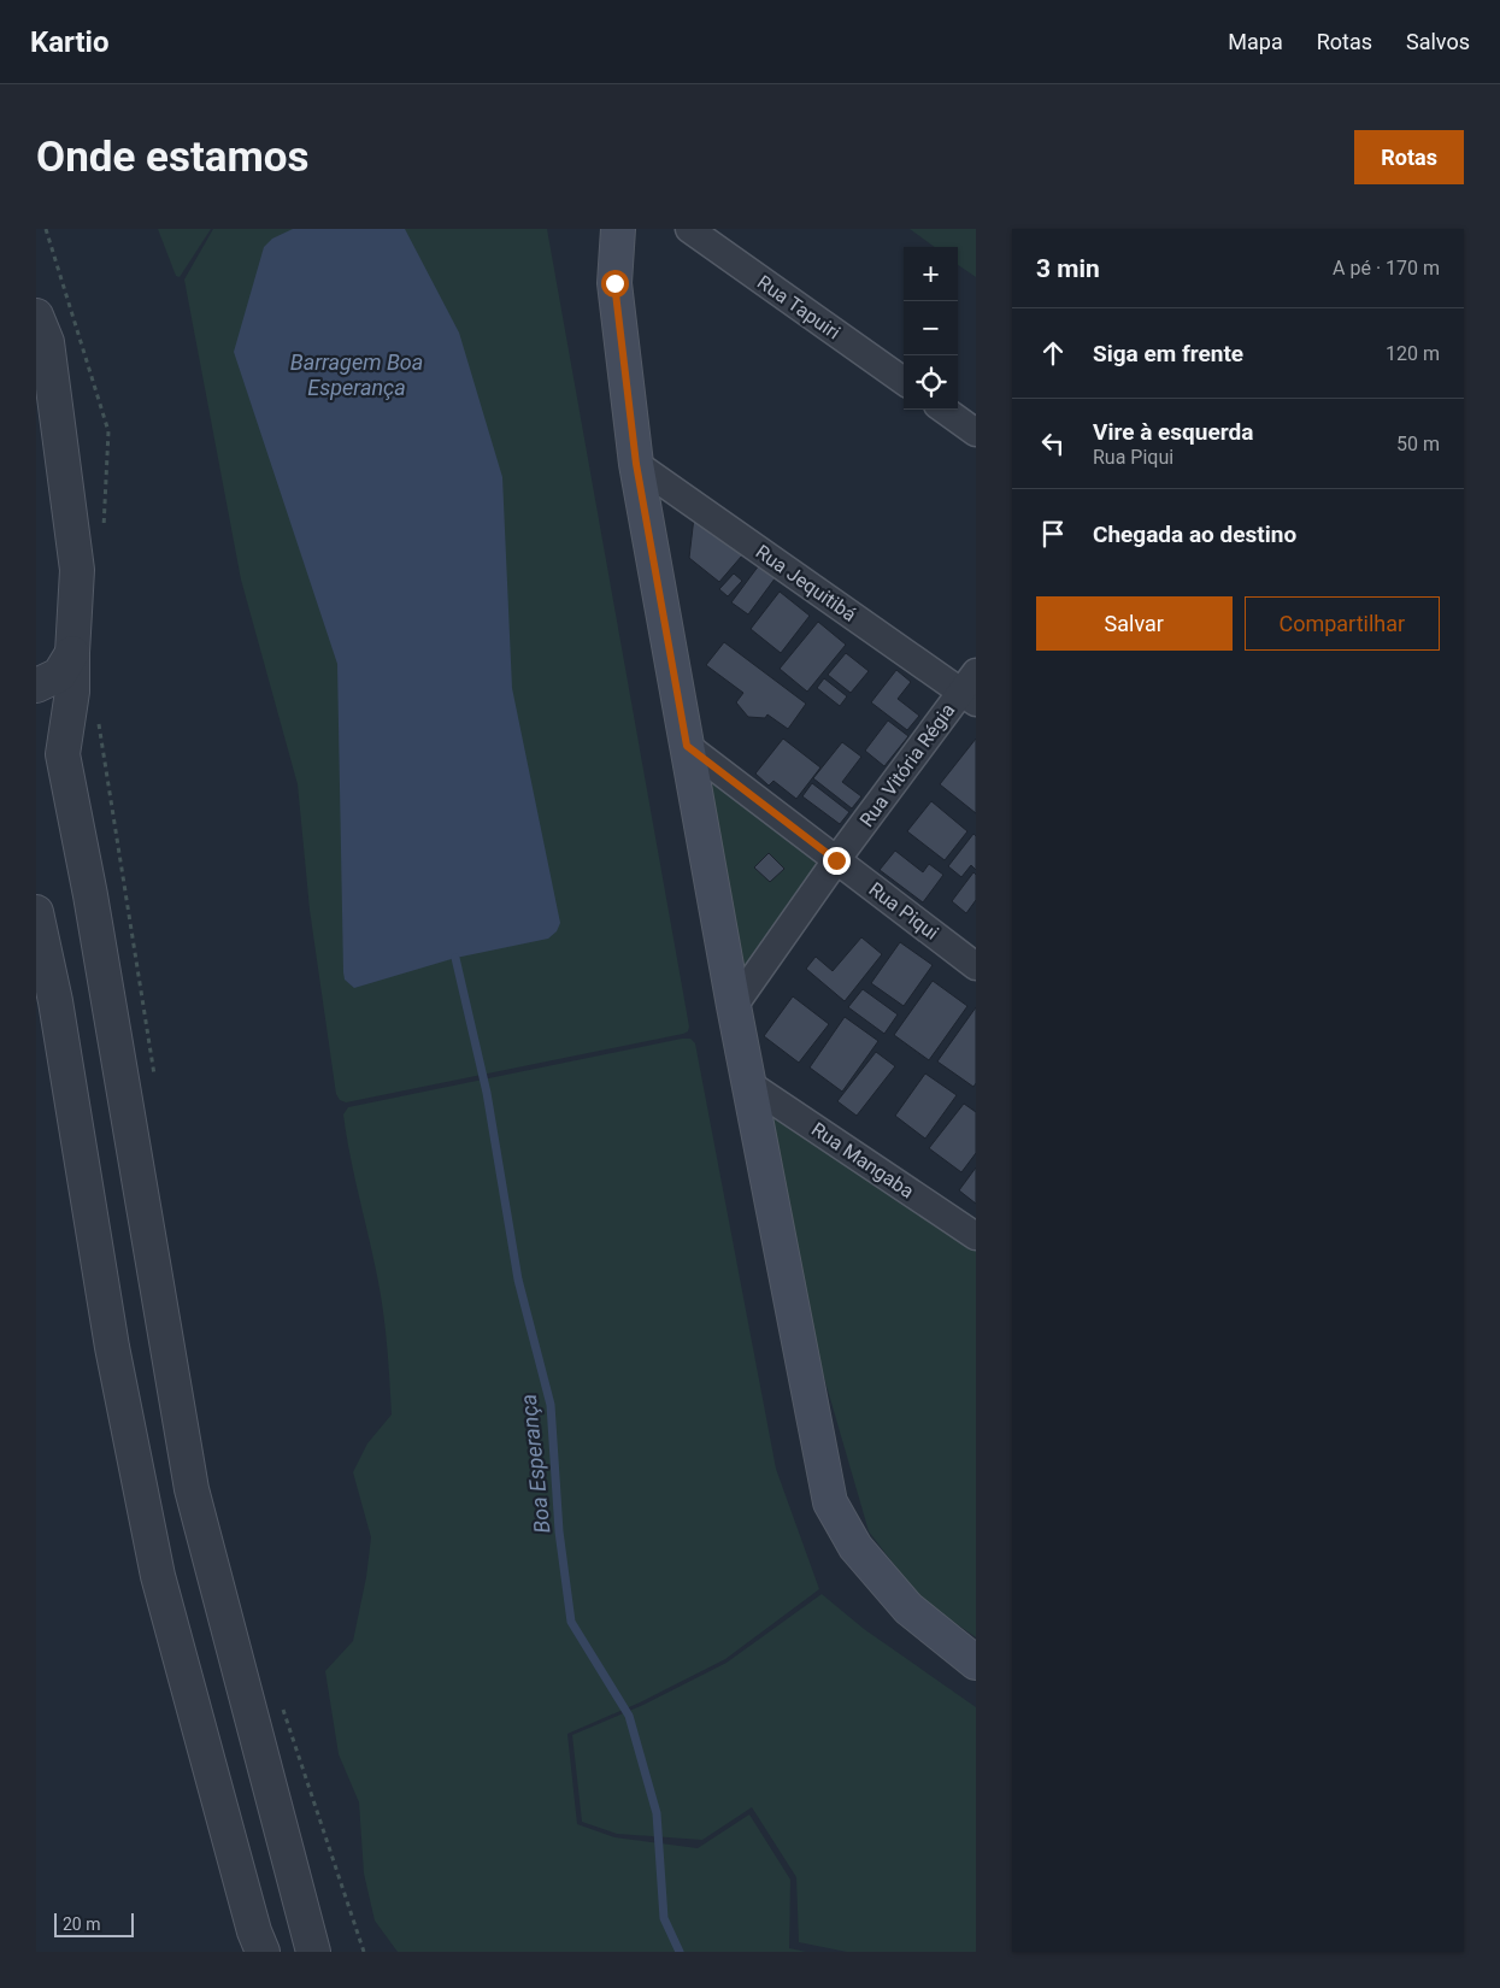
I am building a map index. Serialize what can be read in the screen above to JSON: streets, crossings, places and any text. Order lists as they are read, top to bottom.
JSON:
{
  "streets": {
    "street": [
      "Rua Tapuiri",
      "Rua Jequitibá",
      "Rua Vitória Régia",
      "Rua Piqui",
      "Rua Mangaba"
    ]
  },
  "crossings": [
    ["Rua Jequitibá", "Rua Vitória Régia"],
    ["Rua Vitória Régia", "Rua Piqui"]
  ],
  "water": ["Barragem Boa Esperança", "Boa Esperança"],
  "scale_bar": "20 m",
  "page": {
    "header": "Kartio",
    "nav": ["Mapa", "Rotas", "Salvos"],
    "buttons": [
      "Rotas",
      ["Salvar", "Compartilhar"]
    ],
    "title": "Onde estamos",
    "heading": ["3 min", "A pé · 170 m"],
    "map_buttons": ["+", "−"],
    "list": [
      ["Siga em frente", "120 m"],
      ["Vire à esquerda", "Rua Piqui", "50 m"],
      "Chegada ao destino"
    ],
    "scale": "20 m"
  }
}
